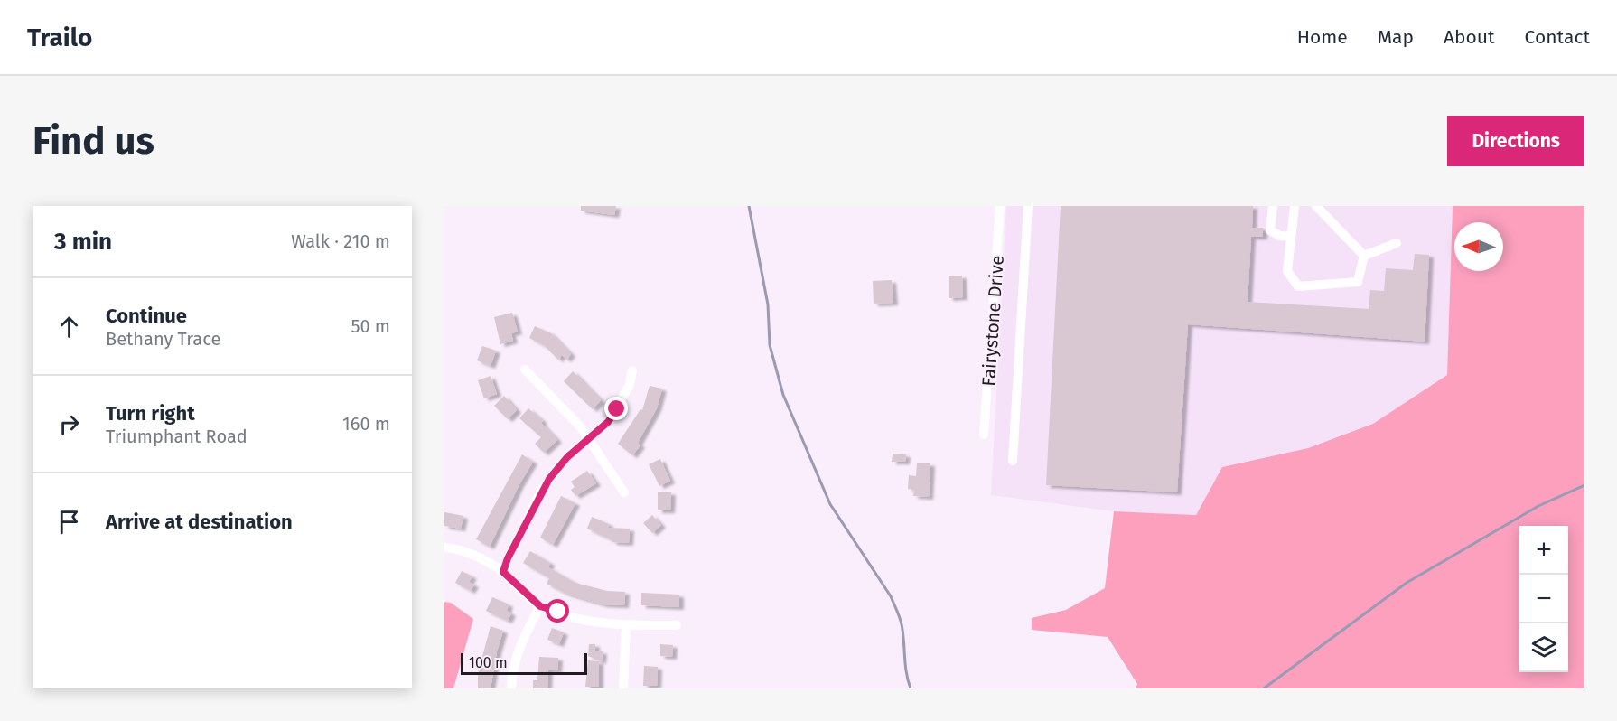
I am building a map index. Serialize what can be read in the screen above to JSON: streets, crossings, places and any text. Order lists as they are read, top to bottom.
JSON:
{
  "streets": {
    "street": ["Fairystone Drive"]
  },
  "scale_bar": "100 m",
  "north": "left",
  "page": {
    "header": "Trailo",
    "nav": [
      "Home",
      "Map",
      "About",
      "Contact"
    ],
    "buttons": "Directions",
    "title": "Find us",
    "heading": ["3 min", "Walk · 210 m"],
    "list": [
      ["Continue", "Bethany Trace", "50 m"],
      ["Turn right", "Triumphant Road", "160 m"],
      "Arrive at destination"
    ],
    "map_buttons": ["+", "−"],
    "scale": "100 m"
  }
}
